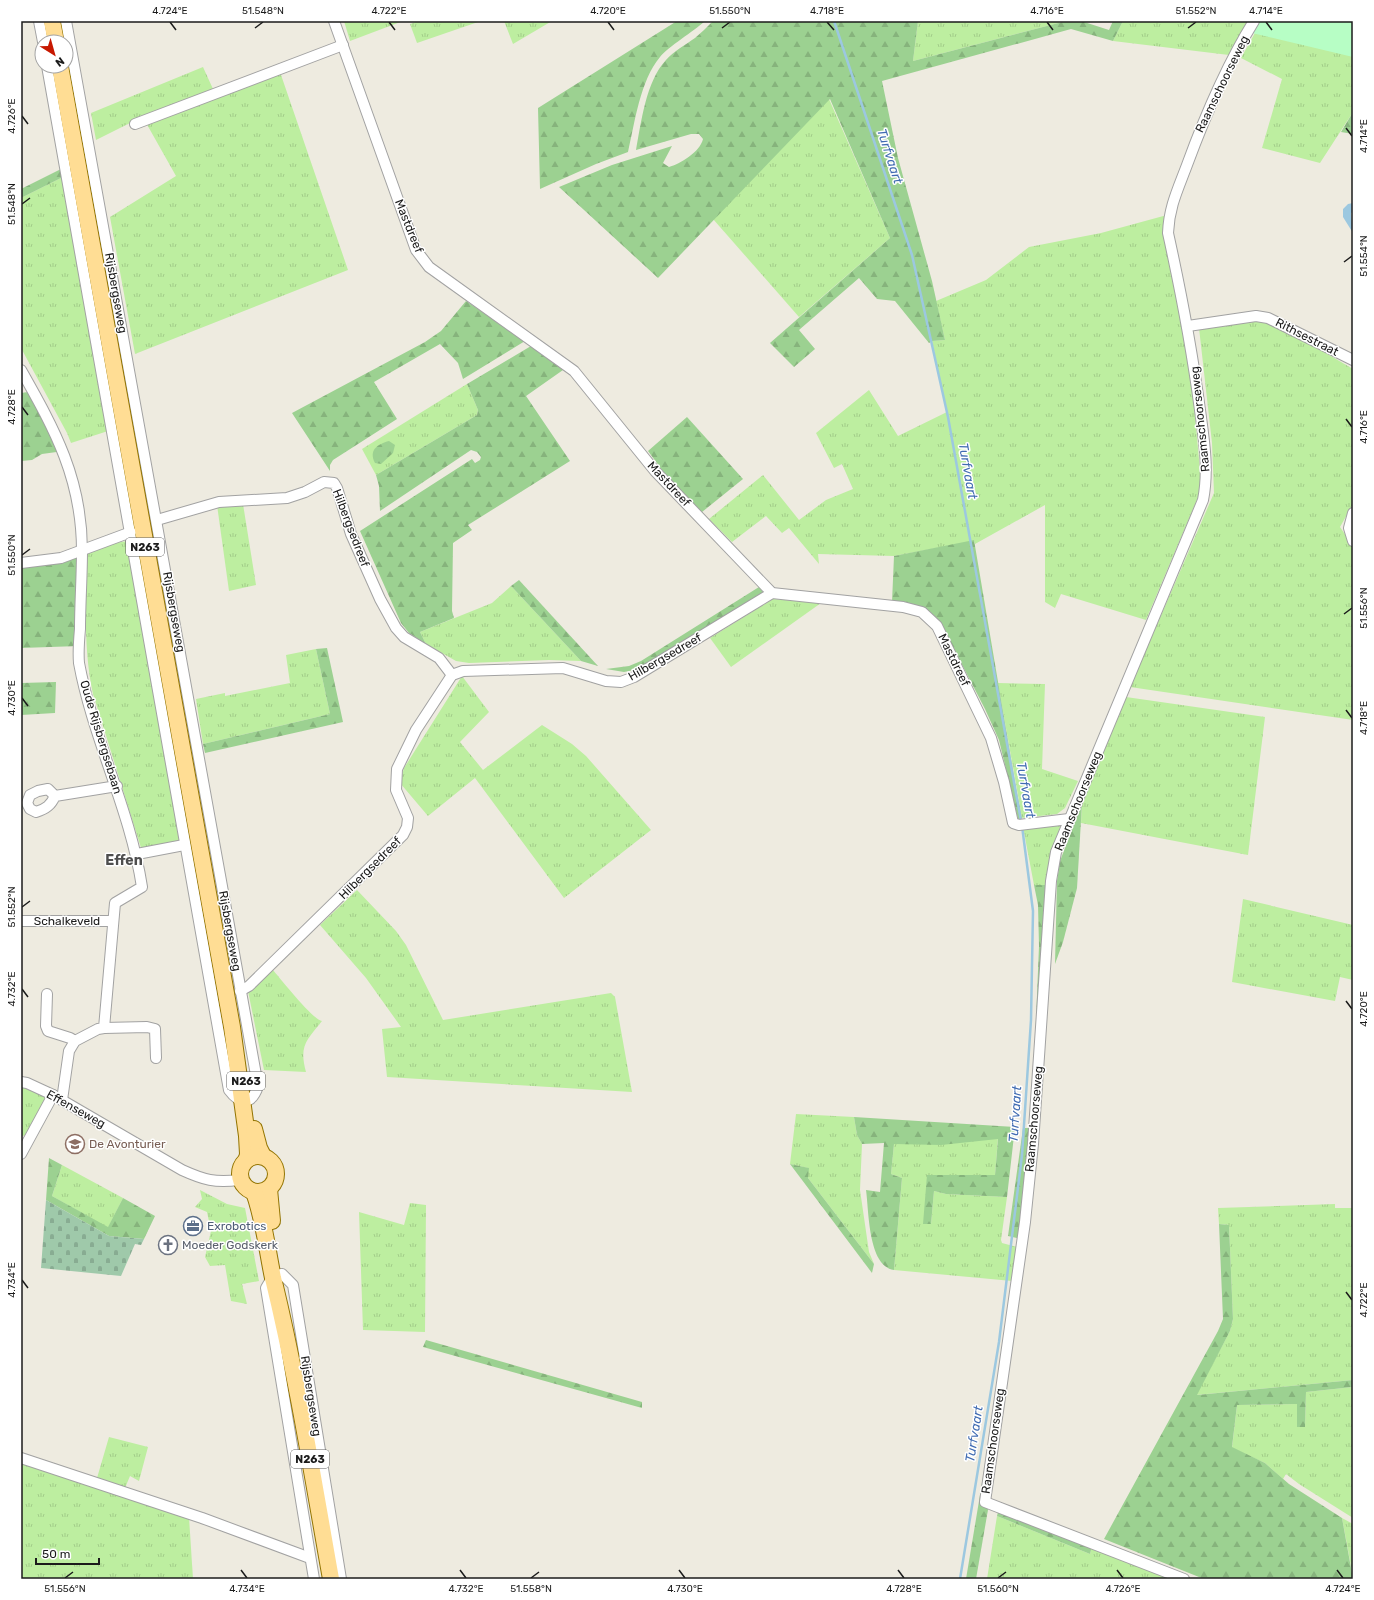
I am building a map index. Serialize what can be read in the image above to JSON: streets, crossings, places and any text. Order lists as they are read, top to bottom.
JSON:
{
  "streets": {
    "main road": ["Rijsbergseweg", "N263"],
    "street": [
      "Raamschoorseweg",
      "Mastdreef",
      "Rithsestraat",
      "Hilbergsedreef",
      "Oude Rijsbergsebaan",
      "Schalkeveld",
      "Effenseweg"
    ]
  },
  "crossings": [
    ["Raamschoorseweg", "Mastdreef"],
    ["Raamschoorseweg", "Rithsestraat"],
    ["Mastdreef", "Hilbergsedreef"],
    ["Rijsbergseweg", "Hilbergsedreef"],
    ["Rijsbergseweg", "N263"],
    ["Rijsbergseweg", "Effenseweg"],
    ["N263", "Effenseweg"],
    ["Oude Rijsbergsebaan", "Schalkeveld"]
  ],
  "districts": ["Effen"],
  "water": ["Turfvaart"],
  "places": {
    "school or university": ["De Avonturier"],
    "office": ["Exrobotics"],
    "church": ["Moeder Godskerk"]
  },
  "scale_bar": "50 m",
  "north": "bottom right",
  "coordinates": [
    "4.724°E",
    "51.548°N",
    "4.722°E",
    "4.720°E",
    "51.550°N",
    "4.718°E",
    "4.716°E",
    "51.552°N",
    "4.714°E",
    "4.726°E",
    "51.554°N",
    "4.728°E",
    "51.556°N",
    "4.730°E",
    "4.732°E",
    "4.734°E",
    "51.558°N",
    "51.560°N"
  ]
}
